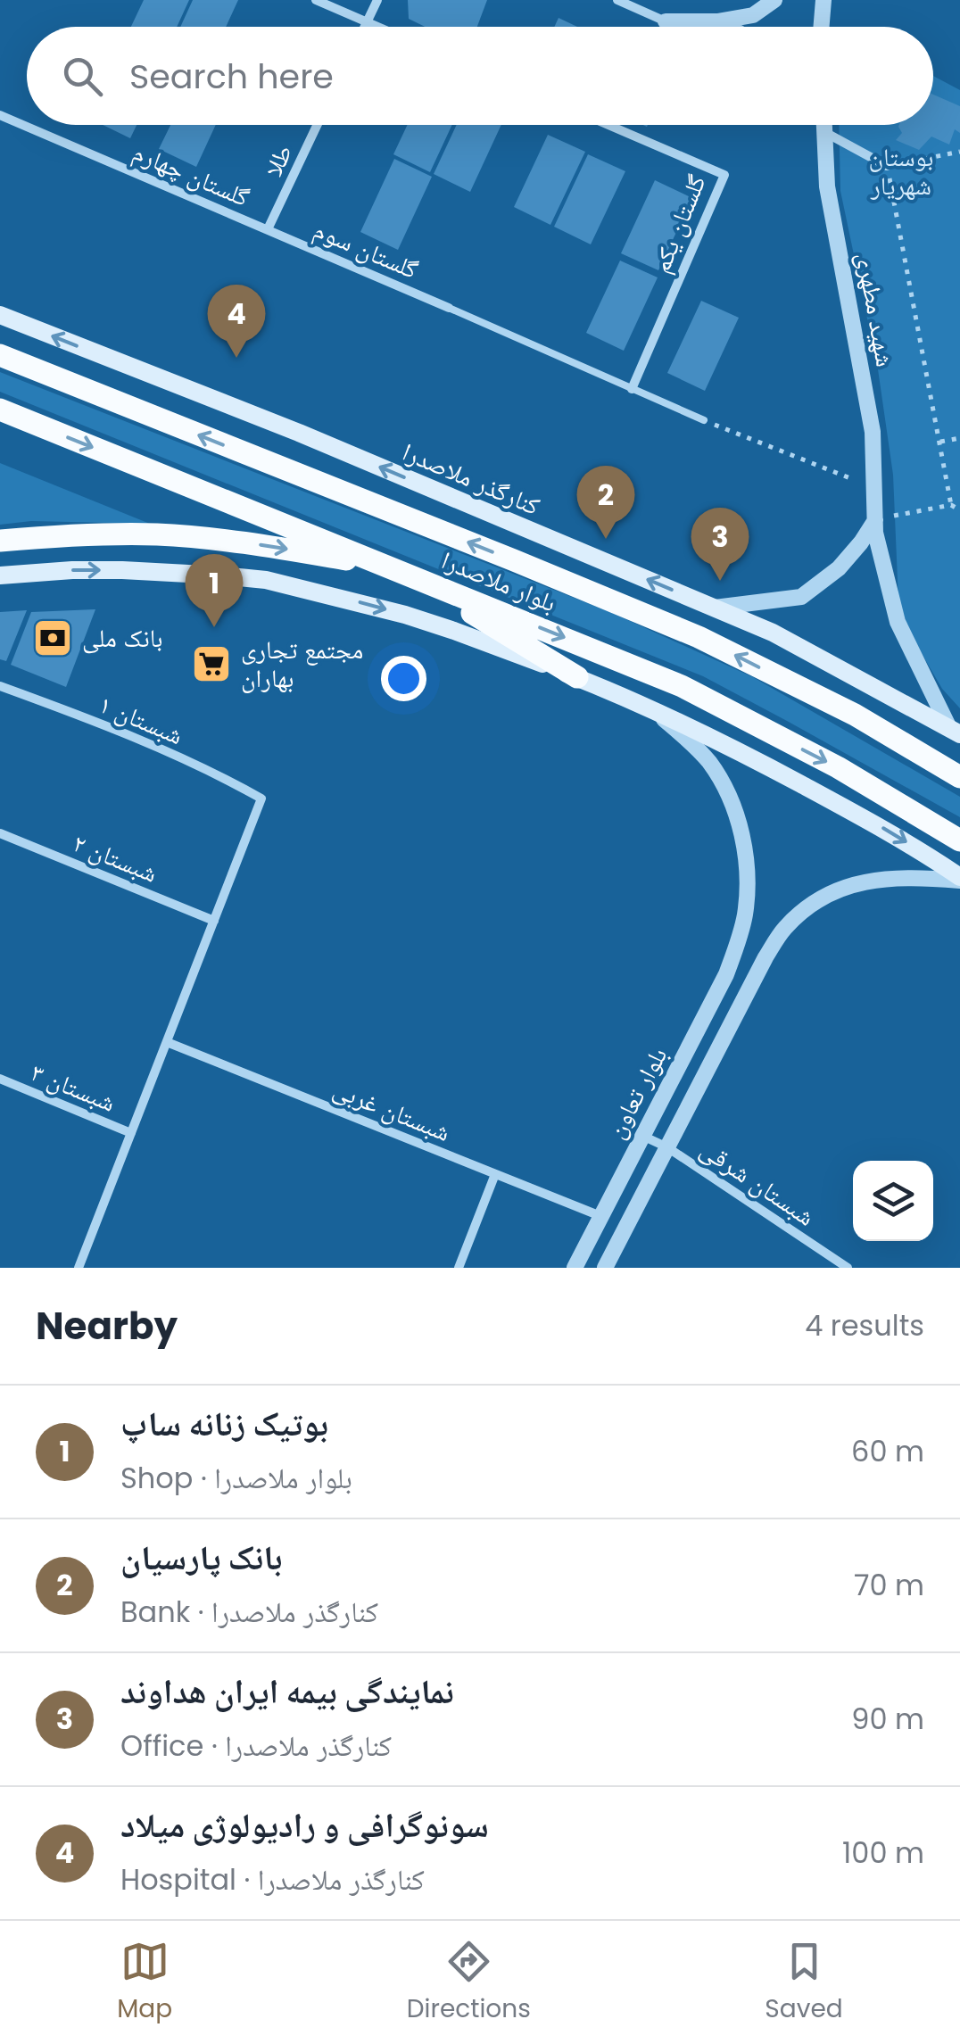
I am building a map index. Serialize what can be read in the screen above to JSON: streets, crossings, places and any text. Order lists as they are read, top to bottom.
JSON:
{
  "streets": {
    "main road": ["کنارگذر ملاصدرا", "بلوار ملاصدرا"],
    "street": [
      "طلا",
      "گلستان چهارم",
      "گلستان یکم",
      "گلستان سوم",
      "شهید مطهری",
      "شبستان ۱",
      "شبستان ۲",
      "شبستان ۳",
      "بلوار تعاون",
      "شبستان غربی",
      "شبستان شرقی"
    ]
  },
  "crossings": [
    ["طلا", "گلستان چهارم"],
    ["طلا", "گلستان سوم"],
    ["گلستان چهارم", "گلستان سوم"],
    ["شهید مطهری", "کنارگذر ملاصدرا"],
    ["شبستان ۱", "شبستان ۲"],
    ["بلوار تعاون", "شبستان غربی"],
    ["بلوار تعاون", "شبستان شرقی"]
  ],
  "parks": ["بوستان شهریار"],
  "places": {
    "bank": ["بانک ملی"],
    "supermarket": ["مجتمع تجاری بهاران"]
  },
  "page": {
    "search": "Search here",
    "pins": [
      "4",
      "2",
      "3",
      "1"
    ],
    "heading": ["Nearby", "4 results"],
    "list": [
      {
        "mark": "1",
        "name": "بوتیک زنانه ساپ",
        "note": "Shop · بلوار ملاصدرا",
        "value": "60 m"
      },
      {
        "mark": "2",
        "name": "بانک پارسیان",
        "note": "Bank · کنارگذر ملاصدرا",
        "value": "70 m"
      },
      {
        "mark": "3",
        "name": "نمایندگی بیمه ایران هداوند",
        "note": "Office · کنارگذر ملاصدرا",
        "value": "90 m"
      },
      {
        "mark": "4",
        "name": "سونوگرافی و رادیولوژی میلاد",
        "note": "Hospital · کنارگذر ملاصدرا",
        "value": "100 m"
      }
    ],
    "nav": ["Map", "Directions", "Saved"]
  }
}
